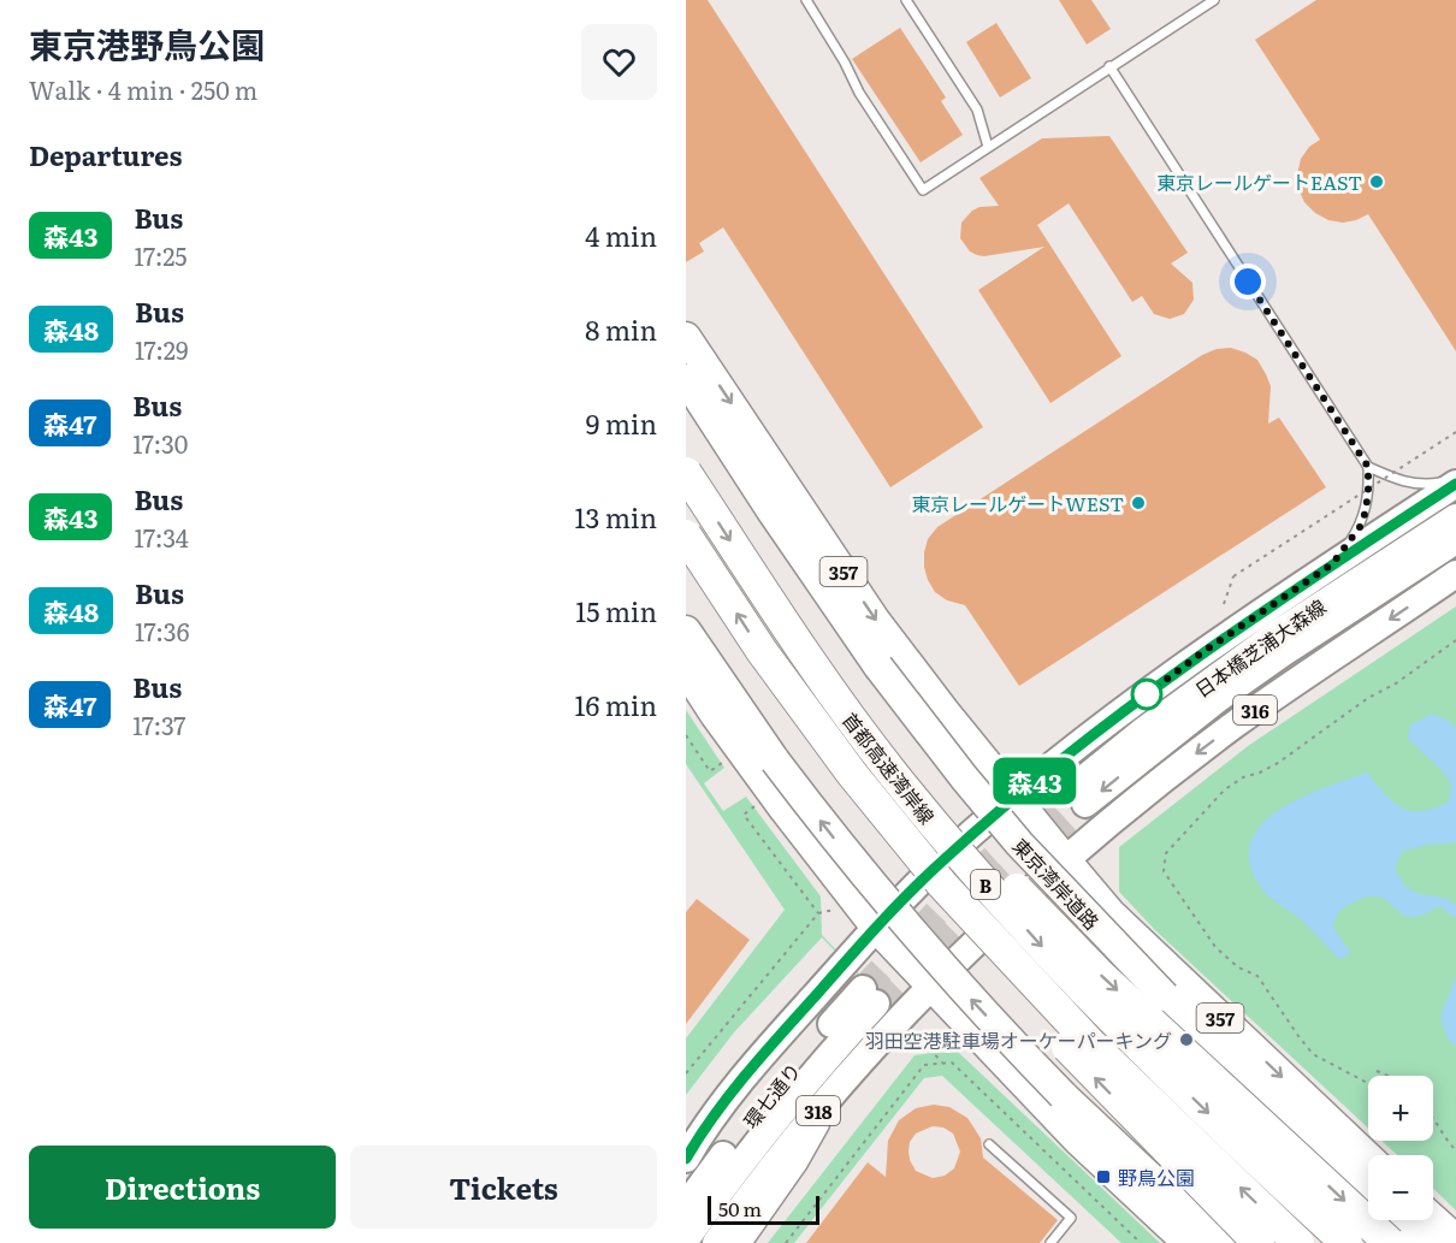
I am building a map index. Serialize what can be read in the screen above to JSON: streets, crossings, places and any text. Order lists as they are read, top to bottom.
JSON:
{
  "streets": {
    "highway": [
      "357",
      "首都高速湾岸線",
      "東京湾岸道路",
      "B"
    ],
    "main road": [
      "日本橋芝浦大森線",
      "316",
      "環七通り",
      "318"
    ]
  },
  "crossings": [
    ["357", "316"],
    ["357", "318"],
    ["316", "318"],
    ["首都高速湾岸線", "B"]
  ],
  "places": {
    "other": ["東京レールゲートEAST", "東京レールゲートWEST", "羽田空港駐車場オーケーパーキング"],
    "transit": ["野鳥公園"]
  },
  "lines": ["bus line 森43"],
  "scale_bar": "50 m",
  "page": {
    "heading": [
      ["東京港野鳥公園", "Walk · 4 min · 250 m"],
      "Departures"
    ],
    "on_map": "森43",
    "list": [
      {
        "mark": "森43",
        "name": "Bus",
        "note": "17:25",
        "value": "4 min"
      },
      {
        "mark": "森48",
        "name": "Bus",
        "note": "17:29",
        "value": "8 min"
      },
      {
        "mark": "森47",
        "name": "Bus",
        "note": "17:30",
        "value": "9 min"
      },
      {
        "mark": "森43",
        "name": "Bus",
        "note": "17:34",
        "value": "13 min"
      },
      {
        "mark": "森48",
        "name": "Bus",
        "note": "17:36",
        "value": "15 min"
      },
      {
        "mark": "森47",
        "name": "Bus",
        "note": "17:37",
        "value": "16 min"
      }
    ],
    "map_buttons": ["+", "−"],
    "buttons": ["Directions", "Tickets"],
    "scale": "50 m"
  }
}
